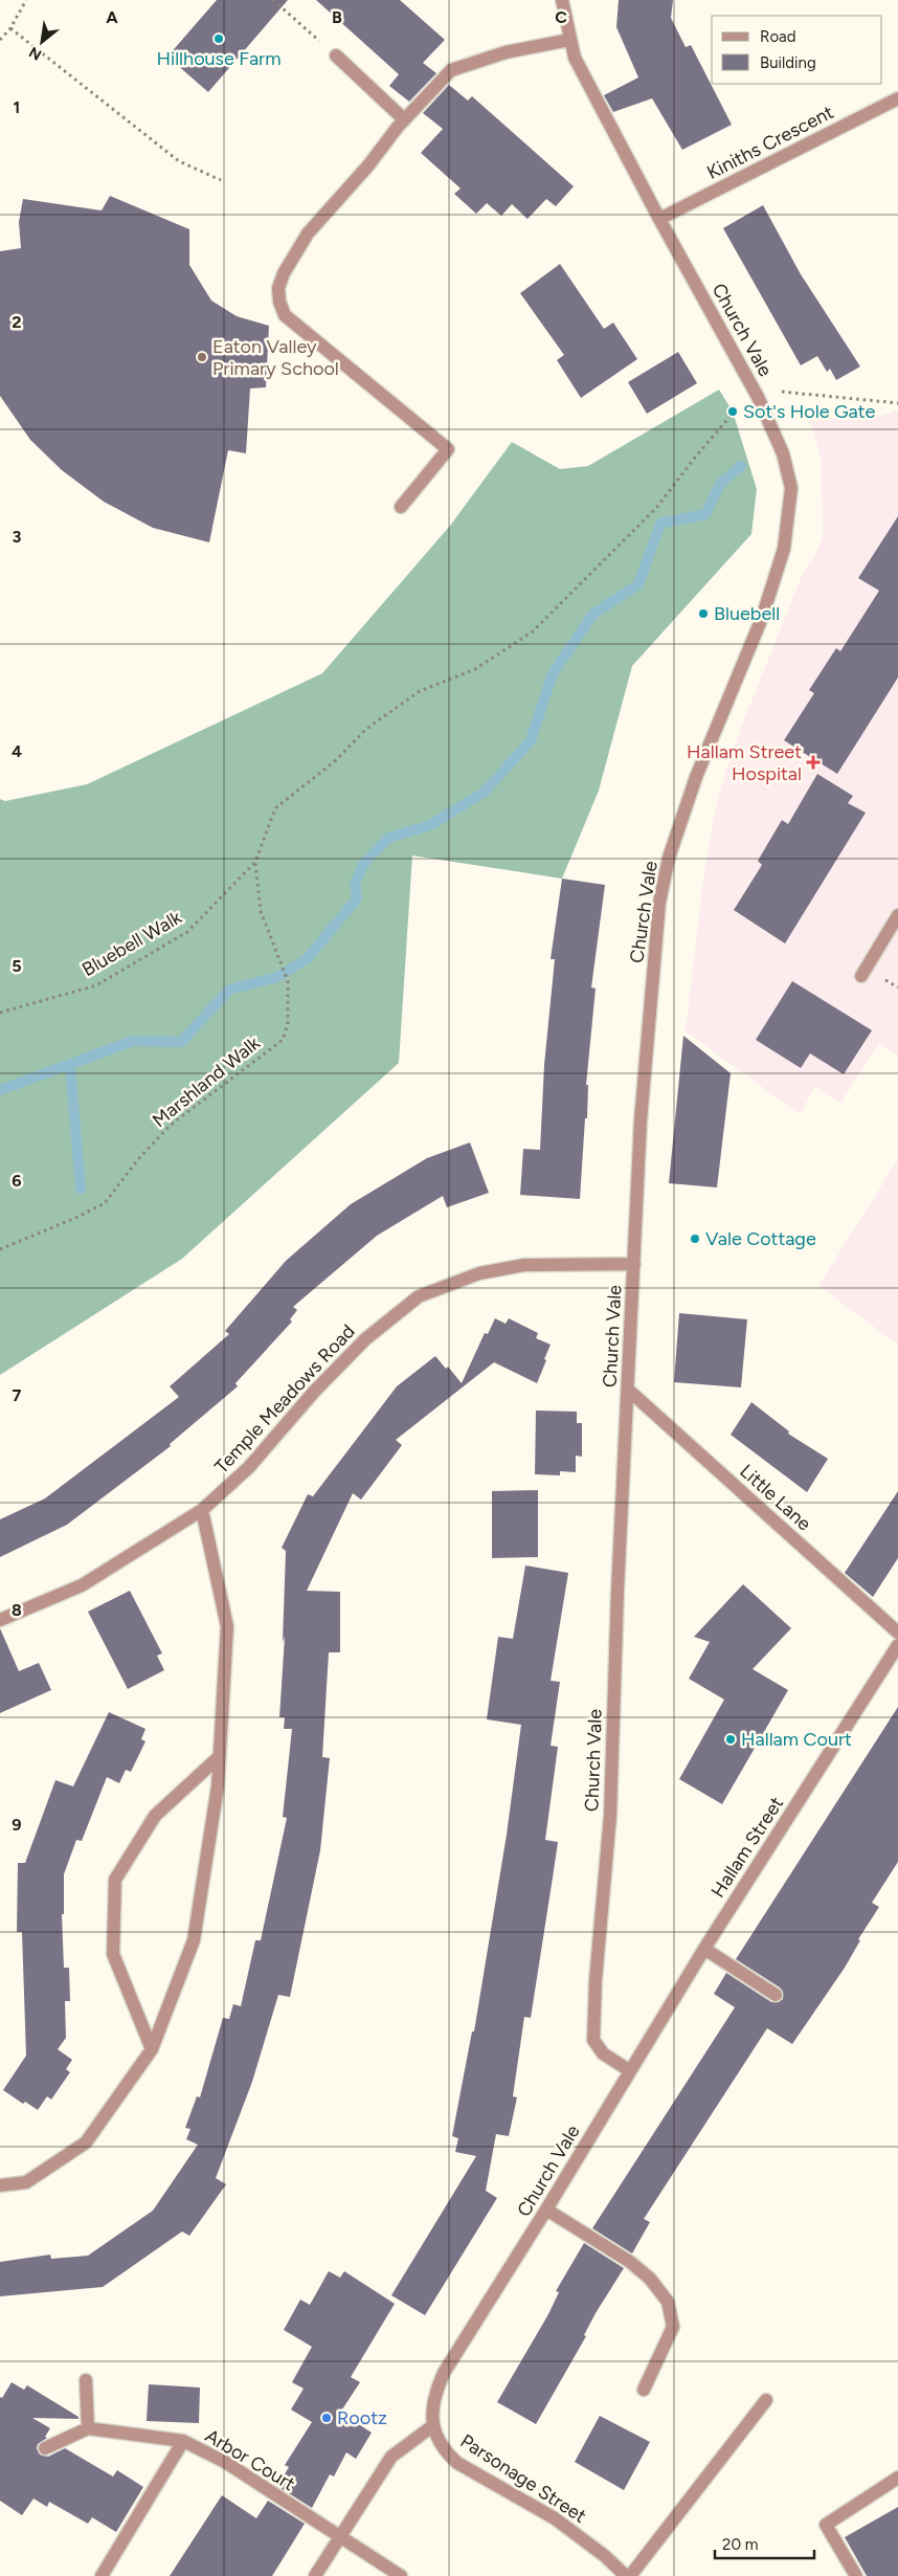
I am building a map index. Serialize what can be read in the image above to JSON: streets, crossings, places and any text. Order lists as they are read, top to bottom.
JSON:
{
  "streets": {
    "street": [
      "Kiniths Crescent",
      "Church Vale",
      "Temple Meadows Road",
      "Little Lane",
      "Hallam Street",
      "Arbor Court",
      "Parsonage Street"
    ],
    "path": ["Bluebell Walk", "Marshland Walk"]
  },
  "crossings": [
    ["Kiniths Crescent", "Church Vale"],
    ["Church Vale", "Temple Meadows Road"],
    ["Church Vale", "Little Lane"],
    ["Church Vale", "Hallam Street"],
    ["Church Vale", "Parsonage Street"],
    ["Bluebell Walk", "Marshland Walk"]
  ],
  "places": {
    "other": [
      "Hillhouse Farm",
      "Eaton Valley Primary School",
      "Sot's Hole Gate",
      "Bluebell",
      "Vale Cottage",
      "Hallam Court",
      "Rootz"
    ],
    "health": ["Hallam Street Hospital"]
  },
  "legend": ["Road", "Building"],
  "scale_bar": "20 m",
  "north": "bottom left",
  "grid": {
    "columns": ["A", "B", "C"],
    "rows": [
      "1",
      "2",
      "3",
      "4",
      "5",
      "6",
      "7",
      "8",
      "9"
    ]
  }
}
